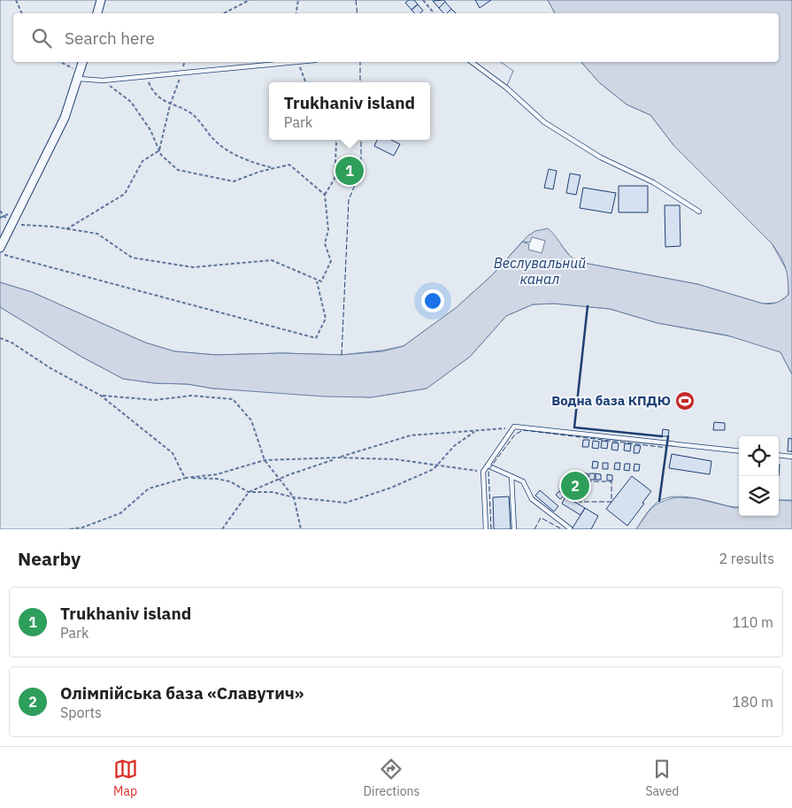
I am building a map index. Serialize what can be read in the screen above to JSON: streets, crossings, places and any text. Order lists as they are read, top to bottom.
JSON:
{
  "water": ["Веслувальний канал"],
  "places": {
    "sports": ["Водна база КПДЮ"]
  },
  "page": {
    "search": "Search here",
    "popup": ["Trukhaniv island", "Park"],
    "pins": ["1", "2"],
    "heading": ["Nearby", "2 results"],
    "list": [
      {
        "mark": "1",
        "name": "Trukhaniv island",
        "note": "Park",
        "value": "110 m"
      },
      {
        "mark": "2",
        "name": "Олімпійська база «Славутич»",
        "note": "Sports",
        "value": "180 m"
      }
    ],
    "nav": ["Map", "Directions", "Saved"]
  }
}
